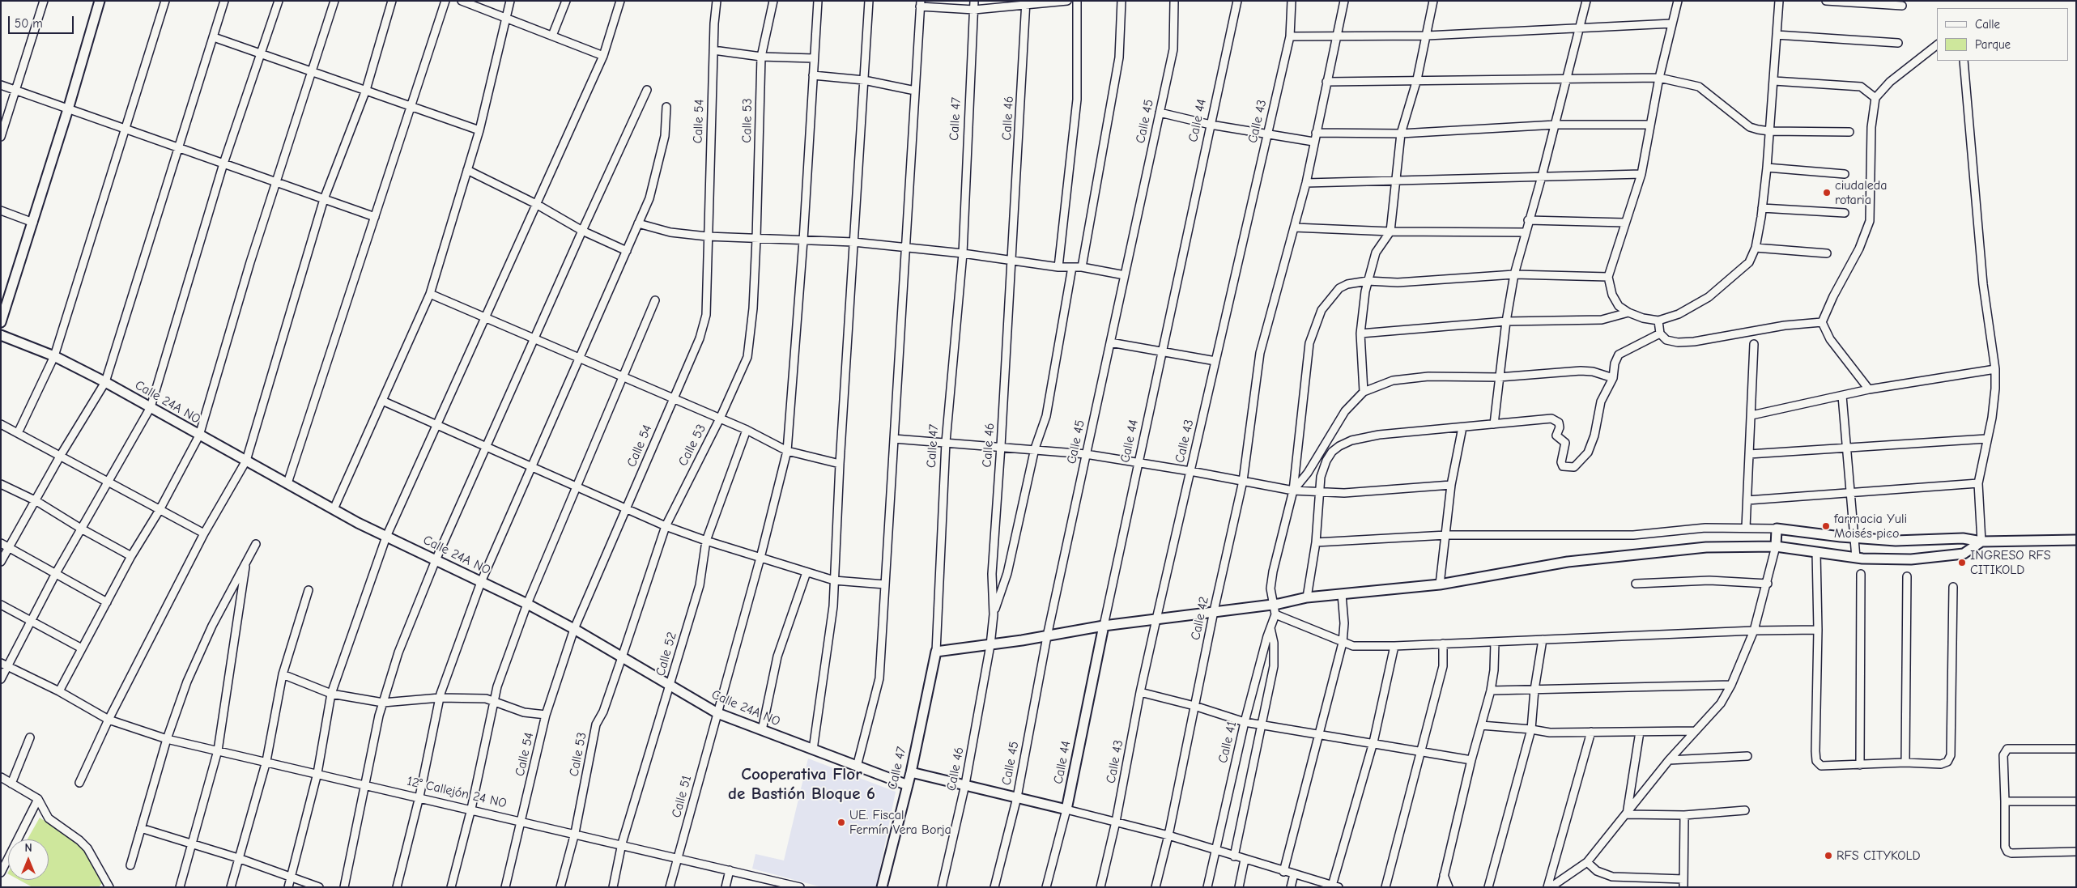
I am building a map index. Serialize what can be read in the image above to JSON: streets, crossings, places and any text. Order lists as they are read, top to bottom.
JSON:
{
  "streets": {
    "street": [
      "Calle 46",
      "Calle 47",
      "Calle 53",
      "Calle 44",
      "Calle 54",
      "Calle 45",
      "Calle 43",
      "Calle 24A NO",
      "Calle 42",
      "Calle 52",
      "Calle 41",
      "12° Callejón 24 NO",
      "Calle 51"
    ]
  },
  "crossings": [
    ["Calle 47", "Calle 24A NO"],
    ["Calle 53", "Calle 24A NO"],
    ["Calle 53", "12° Callejón 24 NO"],
    ["Calle 54", "Calle 24A NO"],
    ["Calle 54", "12° Callejón 24 NO"],
    ["Calle 24A NO", "Calle 52"],
    ["Calle 24A NO", "Calle 51"],
    ["Calle 52", "12° Callejón 24 NO"],
    ["12° Callejón 24 NO", "Calle 51"]
  ],
  "districts": ["Cooperativa Flor de Bastión Bloque 6"],
  "places": [
    "ciudaleda rotaria",
    "farmacia Yuli Moisés pico",
    "INGRESO RFS CITIKOLD",
    "UE. Fiscal Fermín Vera Borja",
    "RFS CITYKOLD"
  ],
  "legend": ["Calle", "Parque"],
  "scale_bar": "50 m",
  "north": "top"
}
